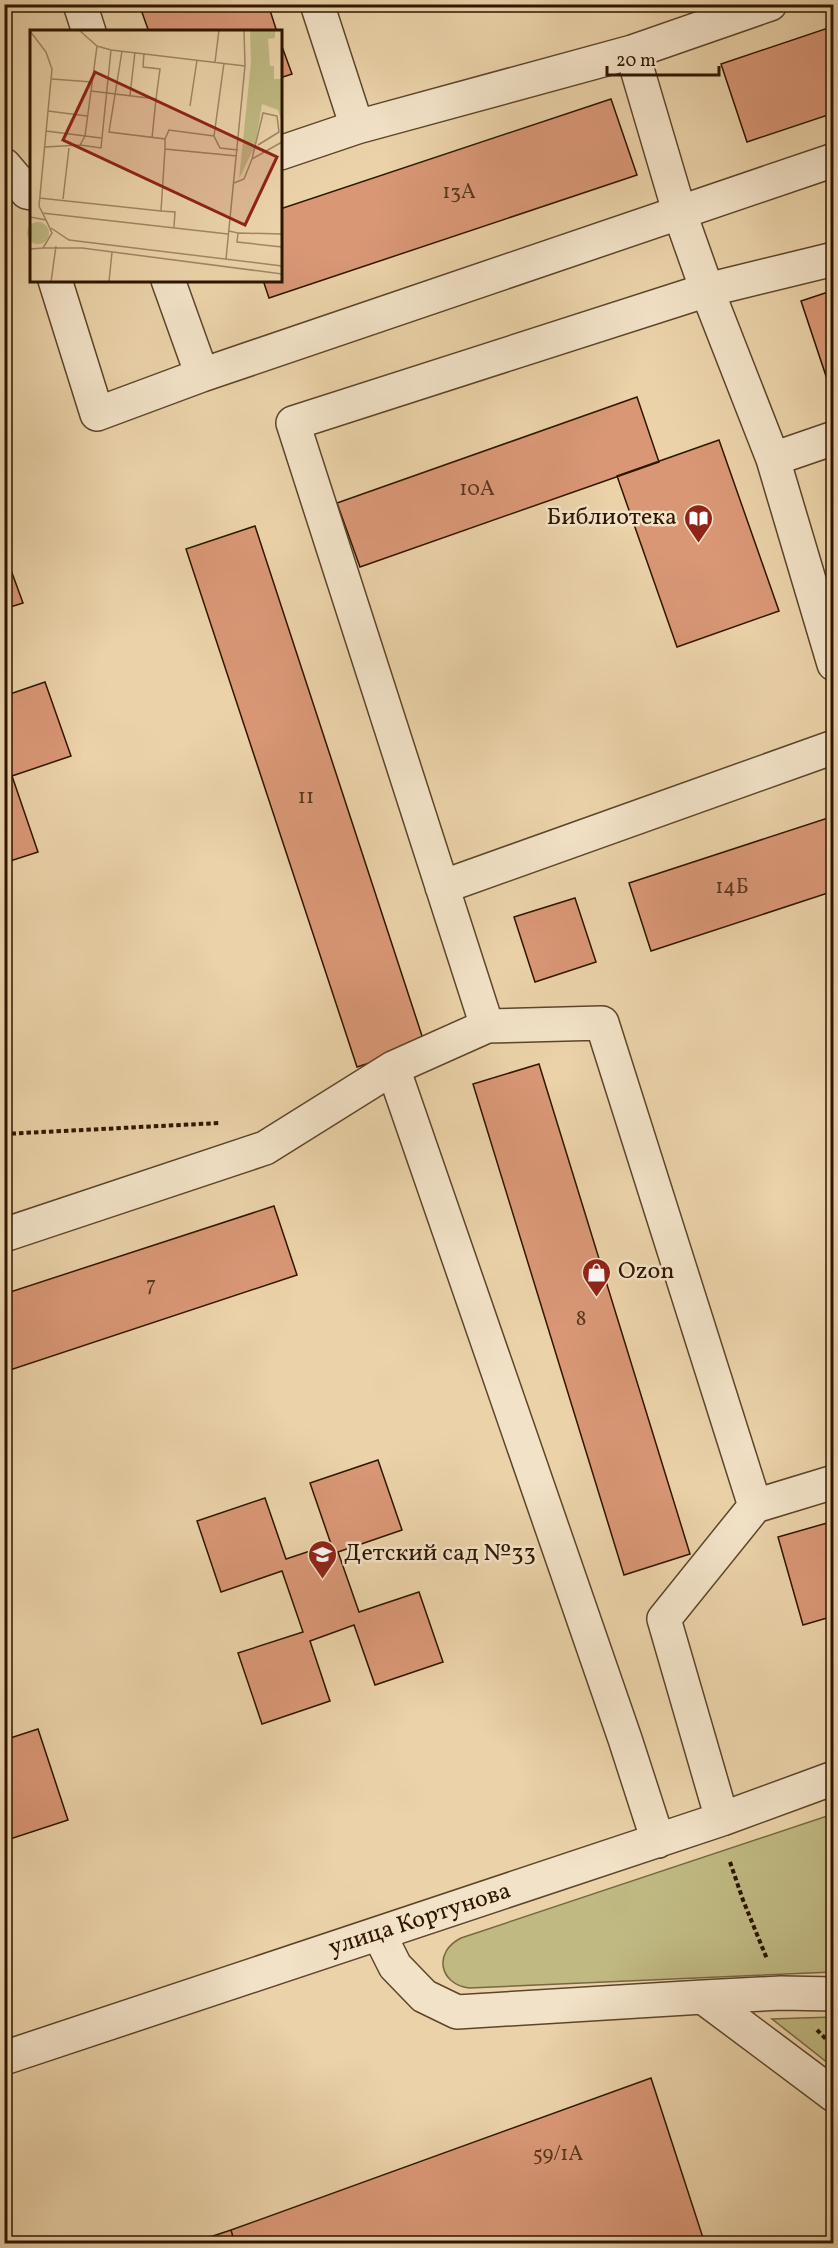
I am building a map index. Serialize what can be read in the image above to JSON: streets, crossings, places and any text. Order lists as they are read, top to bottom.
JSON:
{
  "streets": {
    "street": ["улица Кортунова"]
  },
  "places": {
    "library": ["Библиотека"],
    "shop": ["Ozon"],
    "school or university": ["Детский сад №33"]
  },
  "house_numbers": [
    "13А",
    "10А",
    "11",
    "14Б",
    "7",
    "8",
    "59/1А"
  ],
  "scale_bar": "20 m"
}
